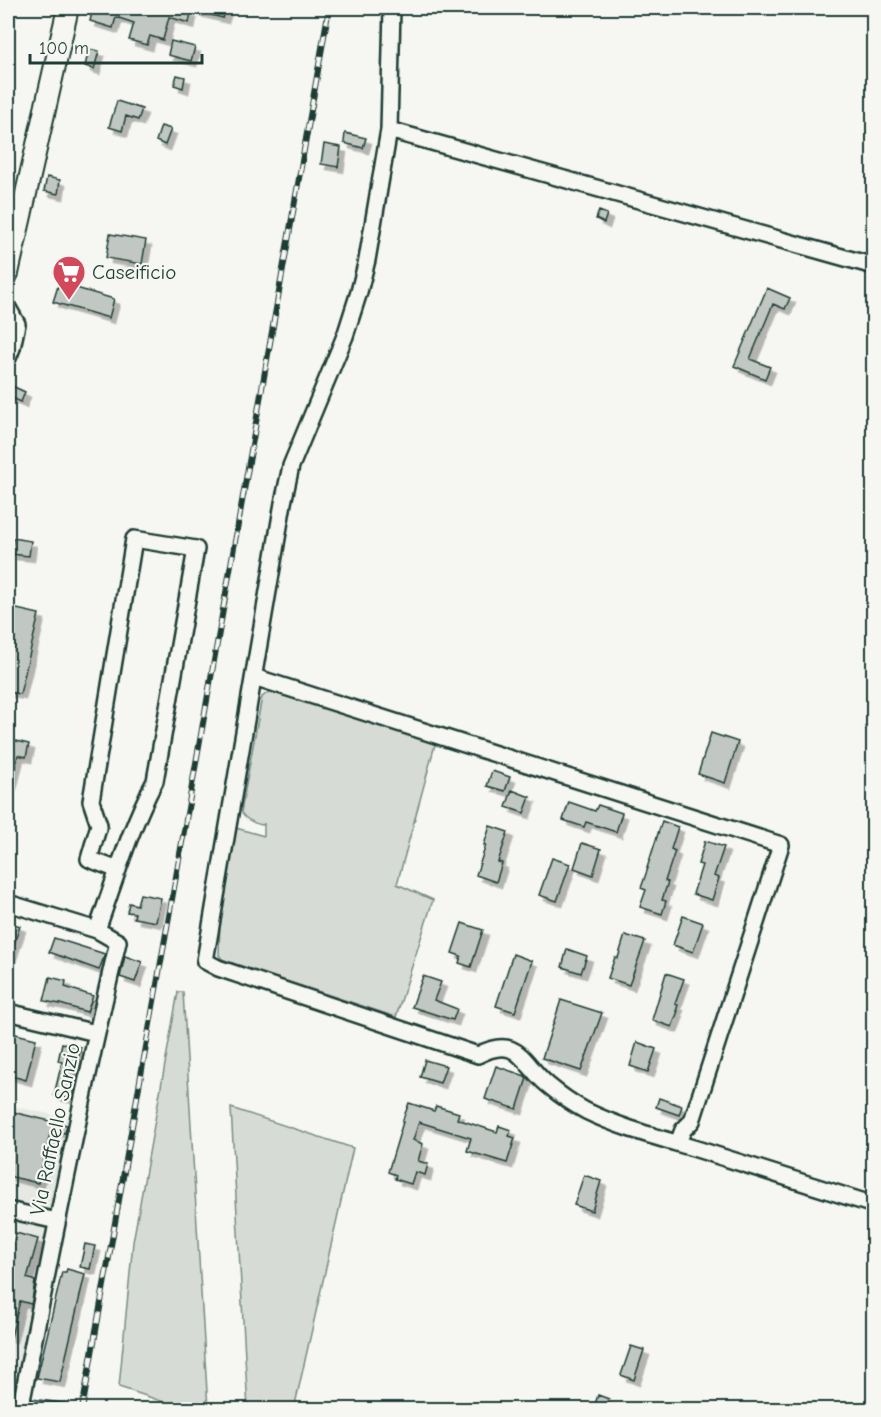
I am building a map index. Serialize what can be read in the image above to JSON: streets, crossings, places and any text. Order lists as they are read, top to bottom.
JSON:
{
  "streets": {
    "street": ["Via Raffaello Sanzio"]
  },
  "places": {
    "supermarket": ["Caseificio"]
  },
  "scale_bar": "100 m"
}
